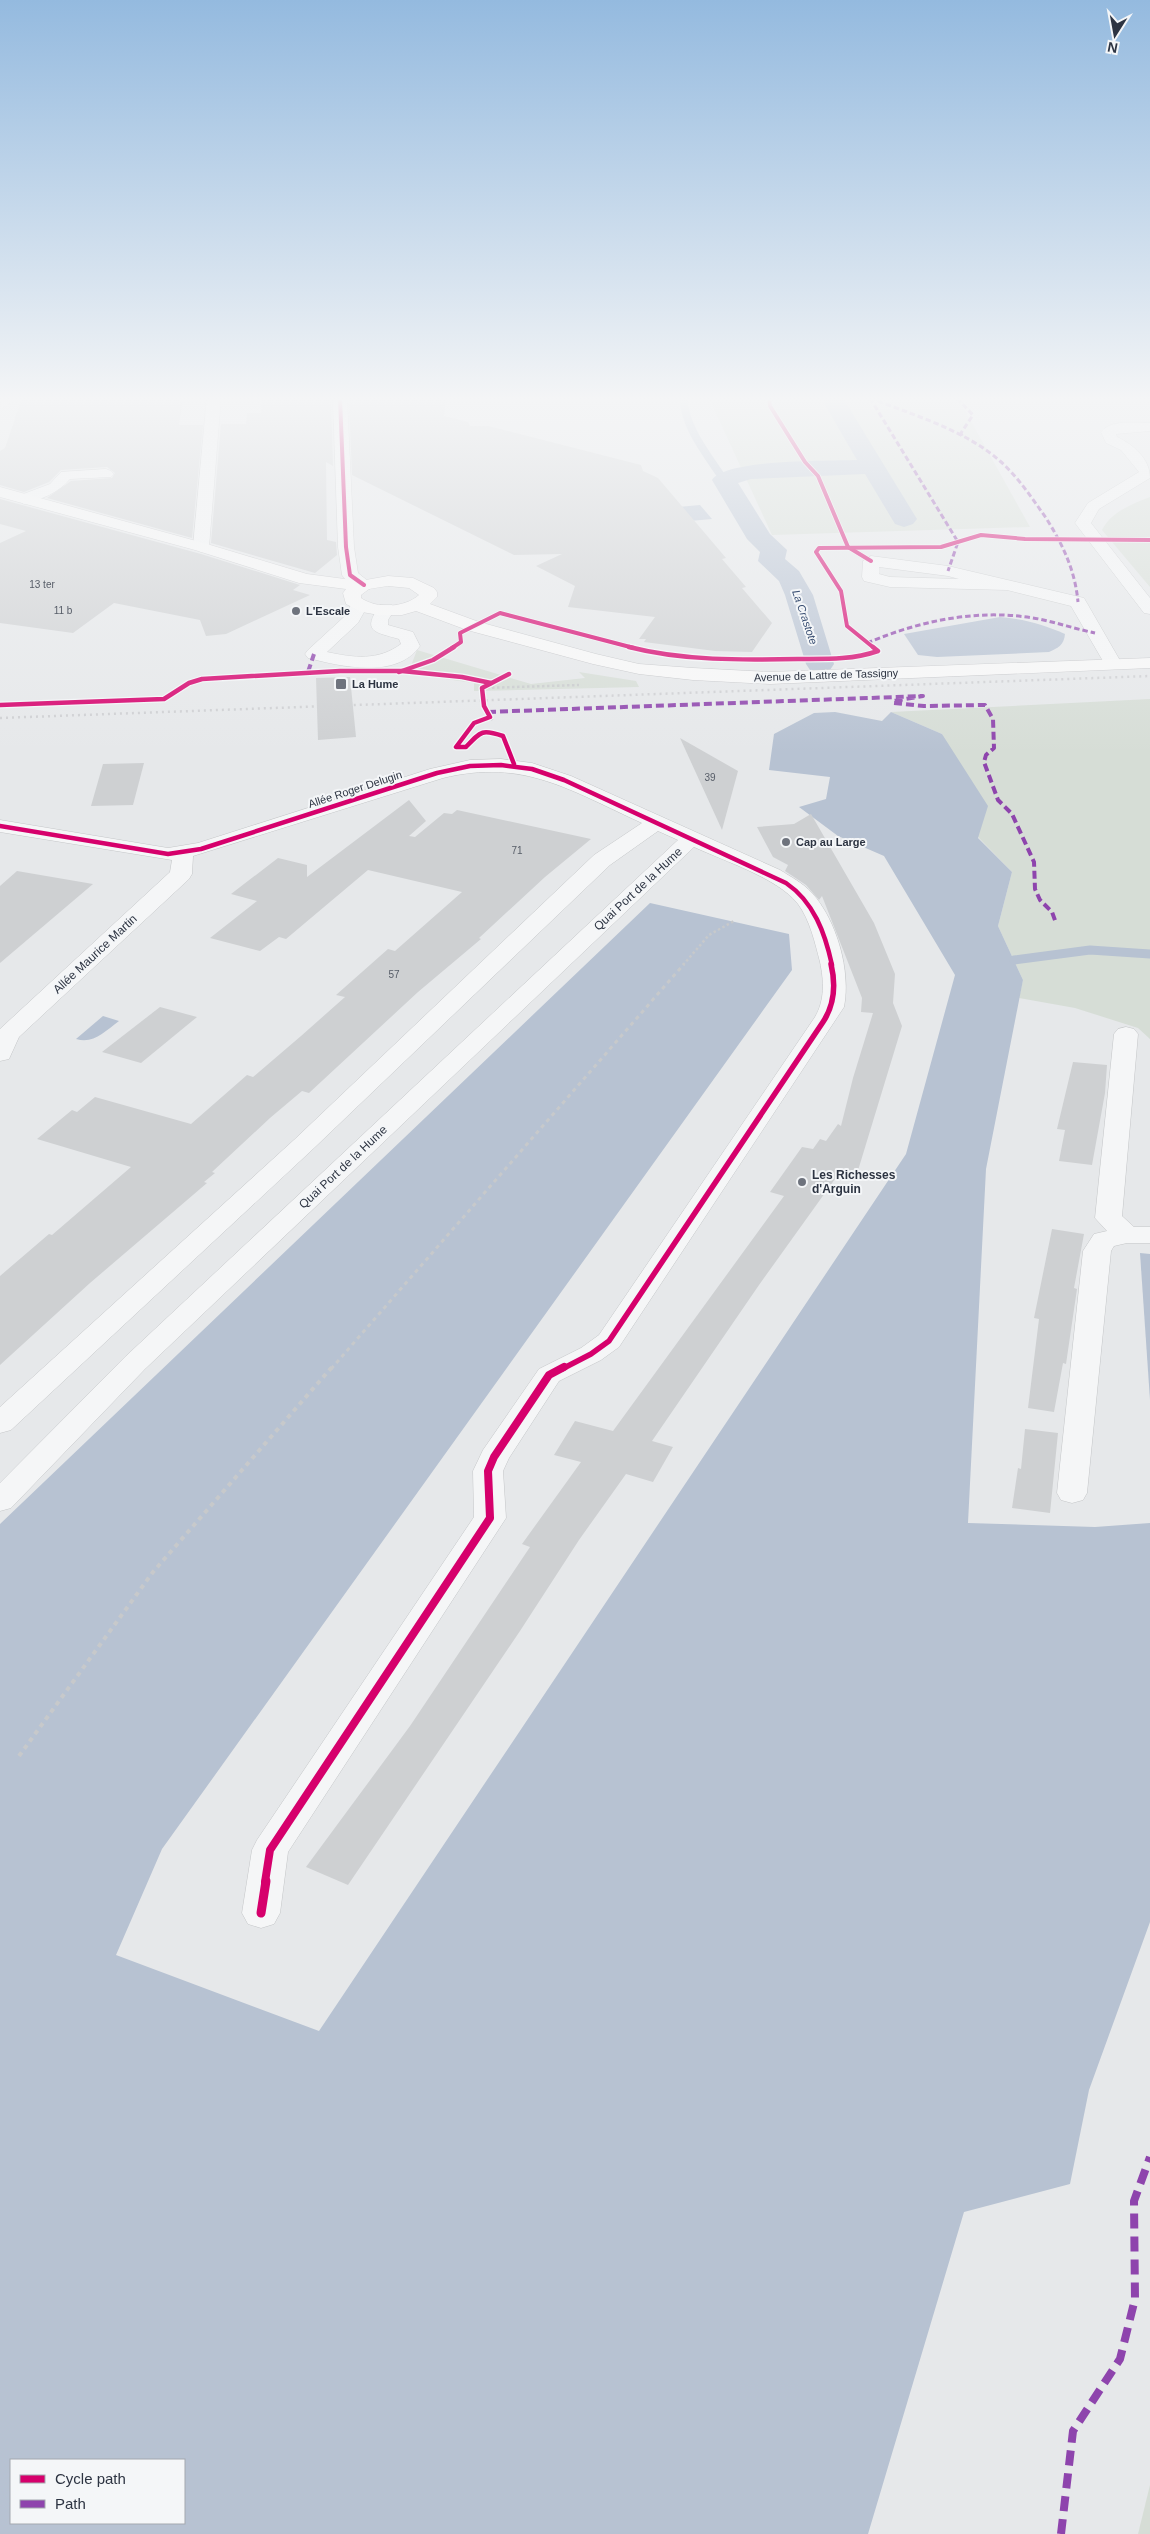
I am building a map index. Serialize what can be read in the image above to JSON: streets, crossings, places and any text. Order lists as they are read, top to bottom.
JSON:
{
  "streets": {
    "main road": ["Avenue de Lattre de Tassigny"],
    "street": ["Allée Roger Delugin", "Quai Port de la Hume", "Allée Maurice Martin"]
  },
  "crossings": [
    ["Allée Roger Delugin", "Quai Port de la Hume"],
    ["Allée Roger Delugin", "Allée Maurice Martin"]
  ],
  "water": ["La Crastote"],
  "places": {
    "other": ["L'Escale", "Cap au Large", "Les Richesses d'Arguin"],
    "transit": ["La Hume"]
  },
  "house_numbers": [
    "13 ter",
    "11 b",
    "39",
    "71",
    "57"
  ],
  "legend": ["Cycle path", "Path"],
  "north": "bottom"
}
